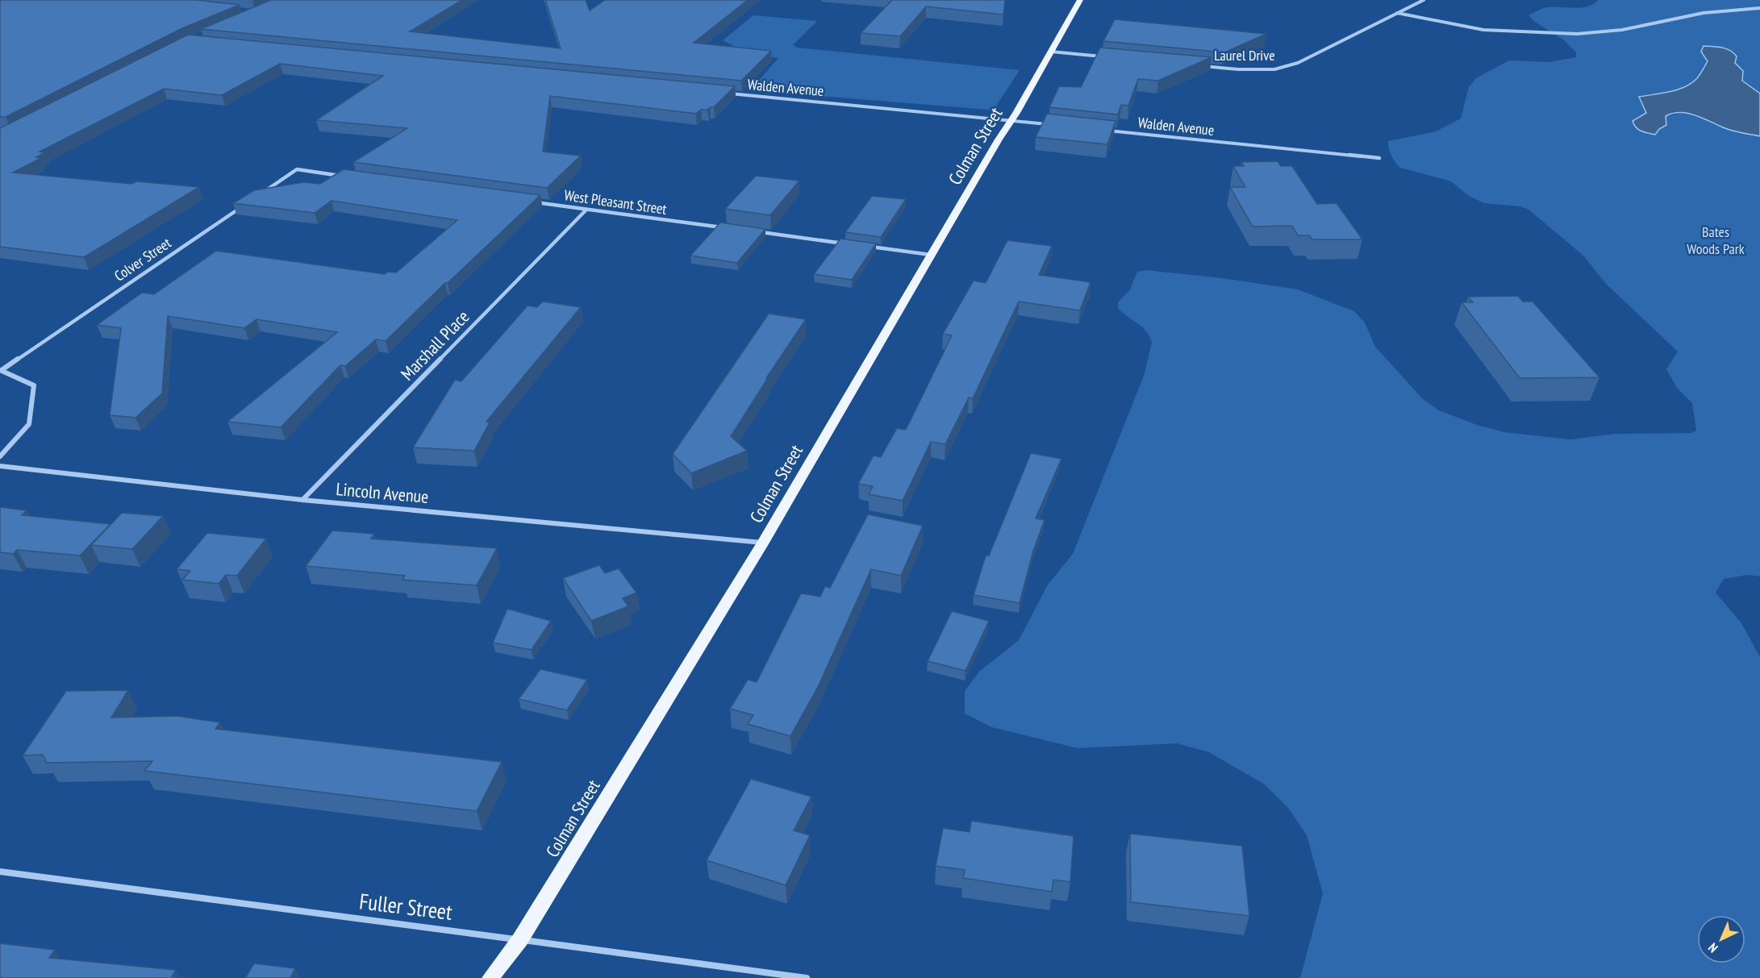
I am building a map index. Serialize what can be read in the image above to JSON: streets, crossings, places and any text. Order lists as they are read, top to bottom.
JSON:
{
  "streets": {
    "main road": ["Colman Street"],
    "street": [
      "Laurel Drive",
      "Walden Avenue",
      "West Pleasant Street",
      "Colver Street",
      "Marshall Place",
      "Lincoln Avenue",
      "Fuller Street"
    ]
  },
  "crossings": [
    ["Walden Avenue", "Colman Street"],
    ["Colman Street", "Lincoln Avenue"],
    ["Colman Street", "Fuller Street"],
    ["West Pleasant Street", "Marshall Place"],
    ["Marshall Place", "Lincoln Avenue"]
  ],
  "parks": ["Bates Woods Park"],
  "north": "bottom left"
}
